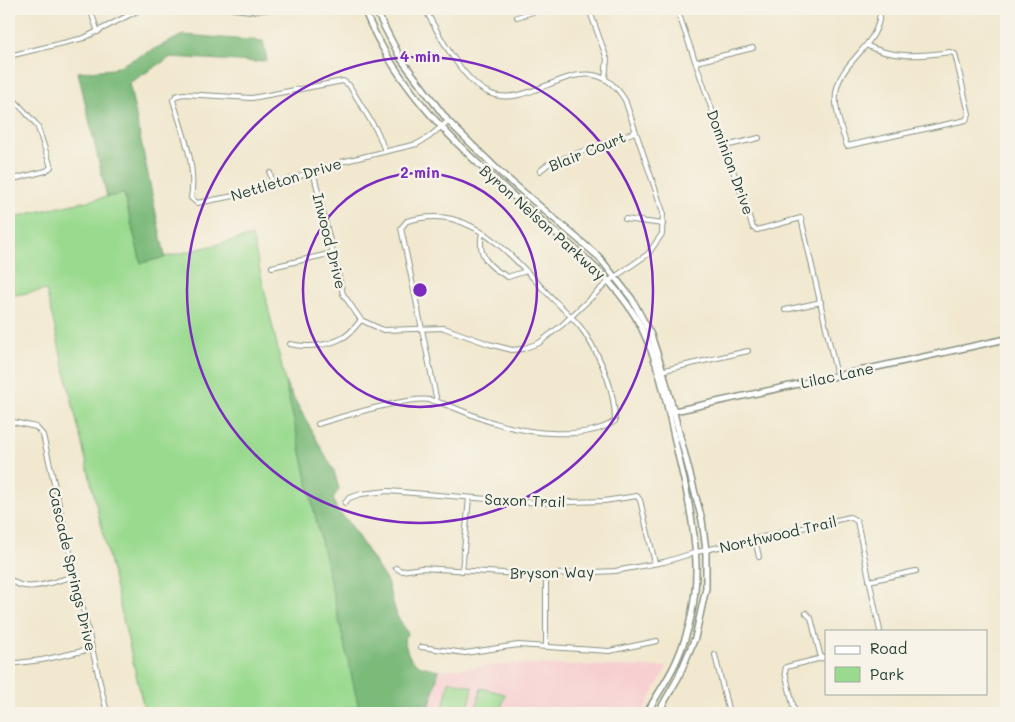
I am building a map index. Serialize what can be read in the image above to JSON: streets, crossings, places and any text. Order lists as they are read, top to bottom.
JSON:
{
  "streets": {
    "street": [
      "Blair Court",
      "Dominion Drive",
      "Nettleton Drive",
      "Byron Nelson Parkway",
      "Inwood Drive",
      "Lilac Lane",
      "Saxon Trail",
      "Northwood Trail",
      "Cascade Springs Drive",
      "Bryson Way"
    ]
  },
  "crossings": [
    ["Dominion Drive", "Lilac Lane"],
    ["Nettleton Drive", "Byron Nelson Parkway"],
    ["Nettleton Drive", "Inwood Drive"],
    ["Byron Nelson Parkway", "Lilac Lane"],
    ["Byron Nelson Parkway", "Northwood Trail"],
    ["Byron Nelson Parkway", "Bryson Way"],
    ["Saxon Trail", "Bryson Way"],
    ["Northwood Trail", "Bryson Way"]
  ],
  "legend": ["Road", "Park"],
  "rings": ["4 min", "2 min"]
}
